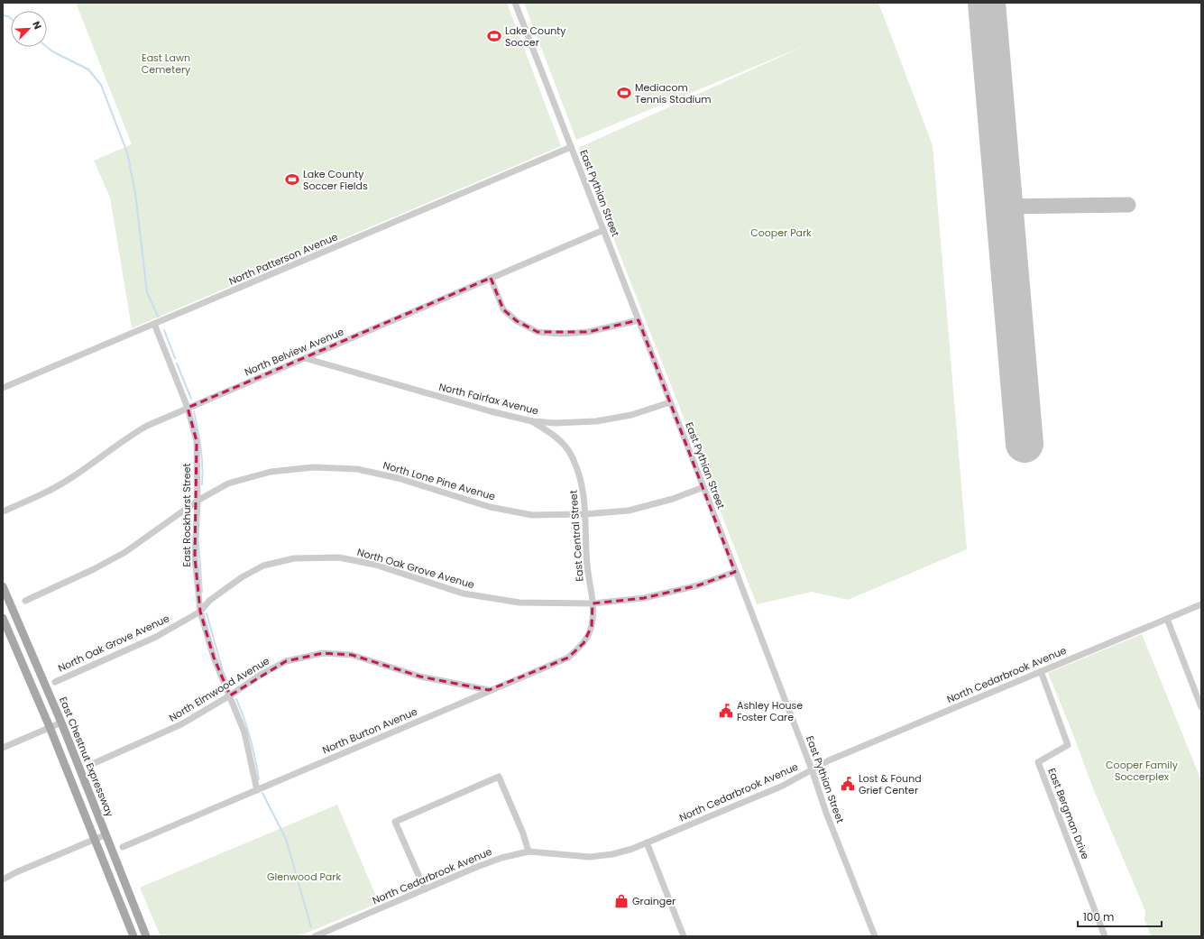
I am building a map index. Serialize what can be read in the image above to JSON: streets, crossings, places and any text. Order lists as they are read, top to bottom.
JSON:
{
  "streets": {
    "main road": ["East Chestnut Expressway"],
    "street": [
      "East Pythian Street",
      "North Patterson Avenue",
      "North Belview Avenue",
      "North Fairfax Avenue",
      "North Lone Pine Avenue",
      "East Rockhurst Street",
      "East Central Street",
      "North Oak Grove Avenue",
      "North Cedarbrook Avenue",
      "North Elmwood Avenue",
      "North Burton Avenue",
      "East Bergman Drive"
    ]
  },
  "crossings": [
    ["East Pythian Street", "North Patterson Avenue"],
    ["East Pythian Street", "North Belview Avenue"],
    ["East Pythian Street", "North Fairfax Avenue"],
    ["East Pythian Street", "North Lone Pine Avenue"],
    ["East Pythian Street", "North Oak Grove Avenue"],
    ["East Pythian Street", "North Cedarbrook Avenue"],
    ["North Patterson Avenue", "East Rockhurst Street"],
    ["North Belview Avenue", "North Fairfax Avenue"],
    ["North Belview Avenue", "East Rockhurst Street"],
    ["North Fairfax Avenue", "East Central Street"],
    ["North Lone Pine Avenue", "East Rockhurst Street"],
    ["North Lone Pine Avenue", "East Central Street"],
    ["East Rockhurst Street", "North Oak Grove Avenue"],
    ["East Rockhurst Street", "North Elmwood Avenue"],
    ["East Rockhurst Street", "North Burton Avenue"],
    ["East Central Street", "North Oak Grove Avenue"],
    ["East Central Street", "North Burton Avenue"],
    ["North Oak Grove Avenue", "North Burton Avenue"],
    ["North Cedarbrook Avenue", "East Bergman Drive"],
    ["North Elmwood Avenue", "North Burton Avenue"]
  ],
  "parks": [
    "East Lawn Cemetery",
    "Cooper Park",
    "Cooper Family Soccerplex",
    "Glenwood Park"
  ],
  "places": {
    "sports": ["Lake County Soccer", "Mediacom Tennis Stadium", "Lake County Soccer Fields"],
    "public building": ["Ashley House Foster Care", "Lost & Found Grief Center"],
    "shop": ["Grainger"]
  },
  "scale_bar": "100 m",
  "north": "top right"
}
